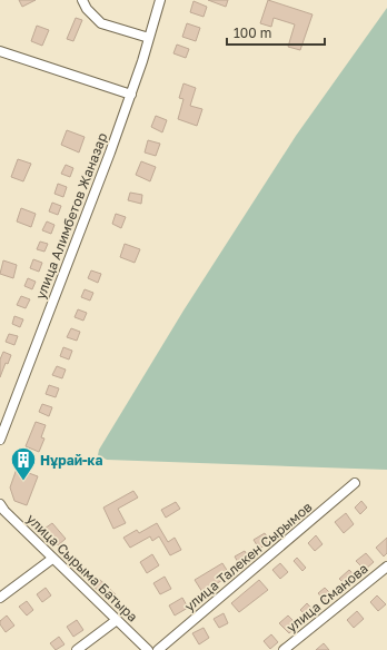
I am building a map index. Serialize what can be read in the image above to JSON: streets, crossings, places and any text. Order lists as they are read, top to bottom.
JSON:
{
  "streets": {
    "street": [
      "улица Алимбетов Жаназар",
      "улица Талекен Сырымов",
      "улица Сырыма Батыра",
      "улица Сманова"
    ]
  },
  "places": {
    "building": ["Нұрай-ка"]
  },
  "scale_bar": "100 m"
}
